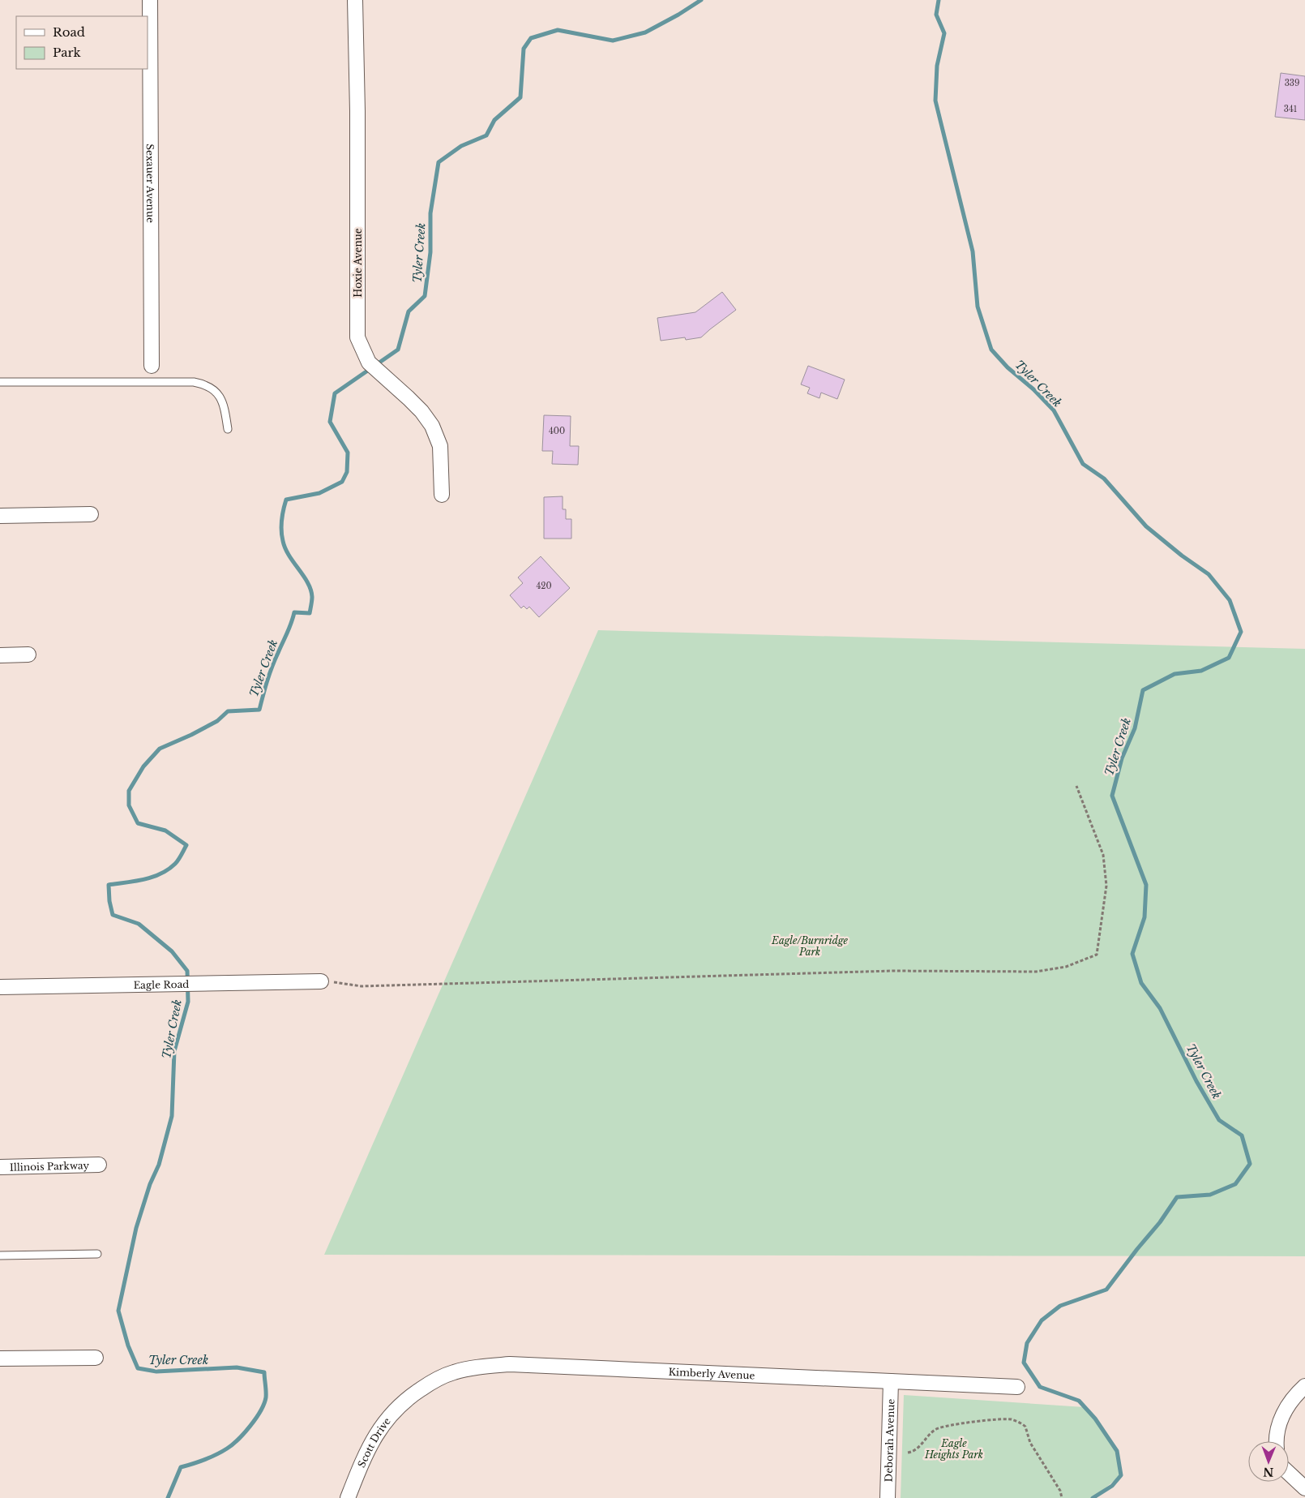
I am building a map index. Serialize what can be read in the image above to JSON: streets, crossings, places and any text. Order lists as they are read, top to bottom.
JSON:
{
  "streets": {
    "street": [
      "Sexauer Avenue",
      "Hoxie Avenue",
      "Eagle Road",
      "Illinois Parkway",
      "Kimberly Avenue",
      "Deborah Avenue",
      "Scott Drive"
    ]
  },
  "crossings": [
    ["Kimberly Avenue", "Deborah Avenue"],
    ["Kimberly Avenue", "Scott Drive"]
  ],
  "water": ["Tyler Creek"],
  "parks": ["Eagle/Burnridge Park", "Eagle Heights Park"],
  "house_numbers": [
    "339",
    "341",
    "400",
    "420"
  ],
  "legend": ["Road", "Park"],
  "north": "bottom"
}
